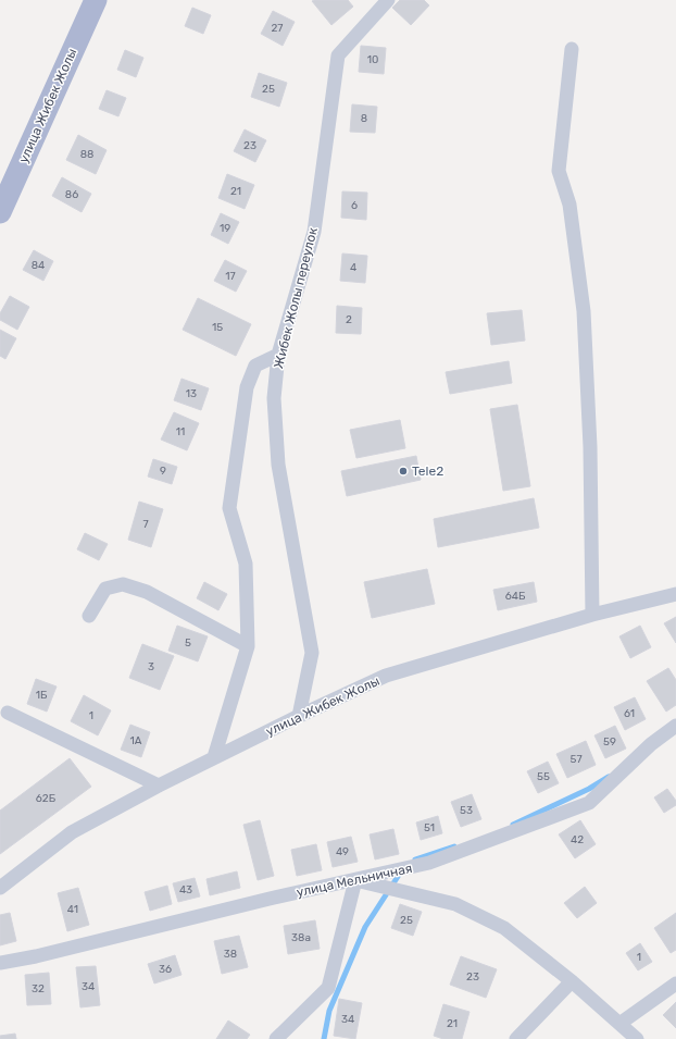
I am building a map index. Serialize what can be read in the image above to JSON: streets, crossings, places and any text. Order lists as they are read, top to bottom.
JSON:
{
  "streets": {
    "main road": ["улица Жибек Жолы"],
    "street": ["Жибек Жолы переулок", "улица Мельничная"]
  },
  "crossings": [
    ["улица Жибек Жолы", "Жибек Жолы переулок"]
  ],
  "places": ["Tele2"],
  "house_numbers": [
    "27",
    "10",
    "25",
    "8",
    "23",
    "88",
    "21",
    "86",
    "6",
    "19",
    "84",
    "4",
    "17",
    "2",
    "15",
    "13",
    "11",
    "9",
    "7",
    "64Б",
    "5",
    "3",
    "1Б",
    "61",
    "1",
    "1А",
    "59",
    "57",
    "55",
    "62Б",
    "53",
    "51",
    "42",
    "49",
    "43",
    "41",
    "25",
    "38а",
    "38",
    "1",
    "36",
    "23",
    "34",
    "32",
    "34",
    "21"
  ]
}
